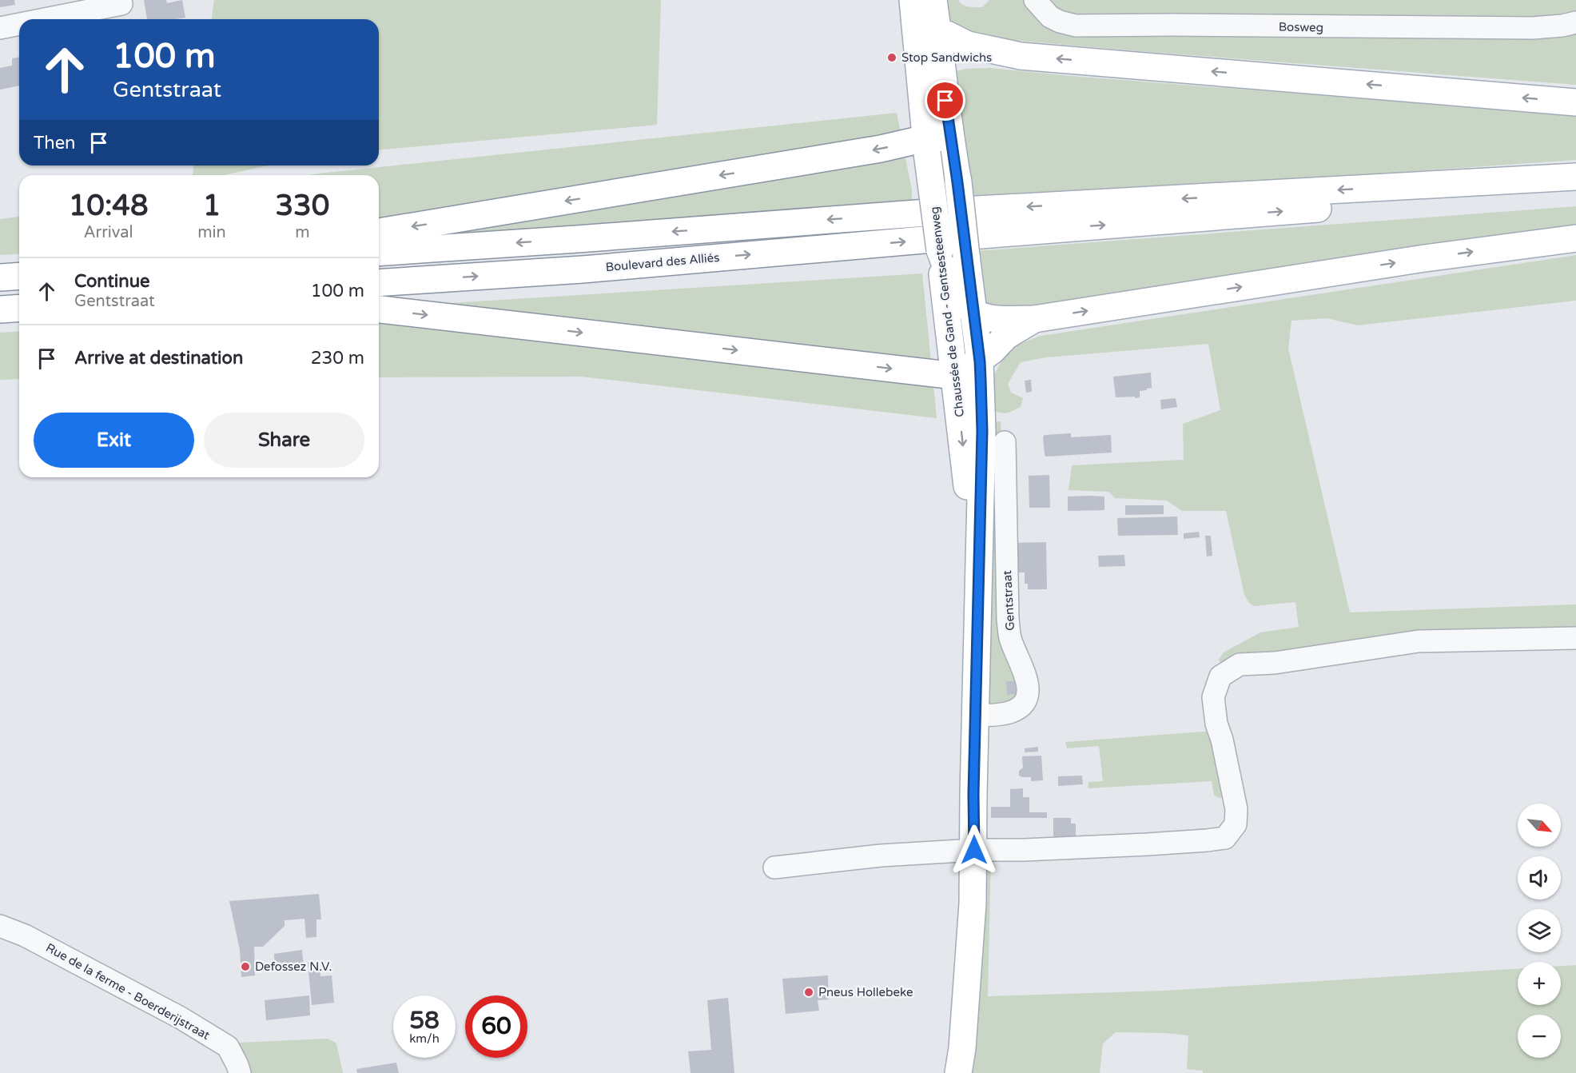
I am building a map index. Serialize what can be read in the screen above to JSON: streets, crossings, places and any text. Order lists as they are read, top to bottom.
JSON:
{
  "streets": {
    "main road": ["Boulevard des Alliés", "Chaussée de Gand - Gentsesteenweg"],
    "street": ["Bosweg", "Gentstraat", "Rue de la ferme - Boerderijstraat"]
  },
  "crossings": [
    ["Boulevard des Alliés", "Chaussée de Gand - Gentsesteenweg"]
  ],
  "places": ["Stop Sandwichs", "Defossez N.V.", "Pneus Hollebeke"],
  "north": "bottom right",
  "page": {
    "turn": ["100 m", "Gentstraat"],
    "then": "Then",
    "eta": [
      "10:48",
      "Arrival",
      "1",
      "min",
      "330",
      "m"
    ],
    "list": [
      {
        "name": "Continue",
        "note": "Gentstraat",
        "value": "100 m"
      },
      {
        "name": "Arrive at destination",
        "value": "230 m"
      }
    ],
    "buttons": ["Exit", "Share"],
    "map_buttons": ["+", "−"],
    "speed": "58 km/h",
    "limit": "60"
  }
}
